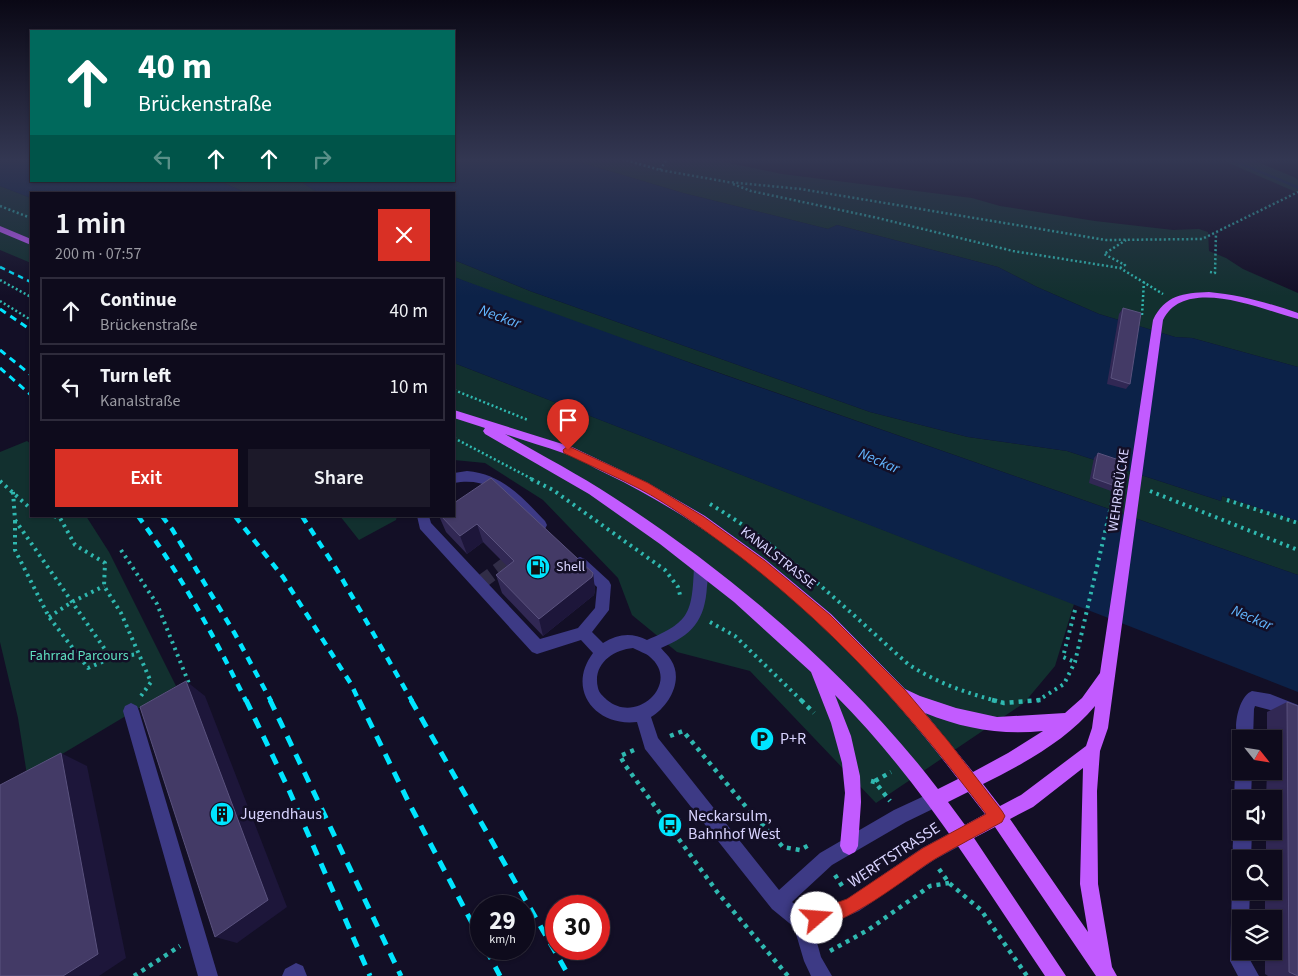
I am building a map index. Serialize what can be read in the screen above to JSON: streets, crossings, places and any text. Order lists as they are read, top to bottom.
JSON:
{
  "streets": {
    "main road": ["WEHRBRÜCKE", "KANALSTRASSE", "WERFTSTRASSE"]
  },
  "crossings": [
    ["KANALSTRASSE", "WERFTSTRASSE"]
  ],
  "water": ["Neckar"],
  "parks": ["Fahrrad Parcours"],
  "places": {
    "fuel station": ["Shell"],
    "parking": ["P+R"],
    "building": ["Jugendhaus"],
    "bus stop": ["Neckarsulm, Bahnhof West"]
  },
  "north": "bottom right",
  "page": {
    "turn": ["40 m", "Brückenstraße"],
    "heading": ["1 min", "200 m · 07:57"],
    "list": [
      {
        "name": "Continue",
        "note": "Brückenstraße",
        "value": "40 m"
      },
      {
        "name": "Turn left",
        "note": "Kanalstraße",
        "value": "10 m"
      }
    ],
    "buttons": ["Exit", "Share"],
    "speed": "29 km/h",
    "limit": "30"
  }
}
